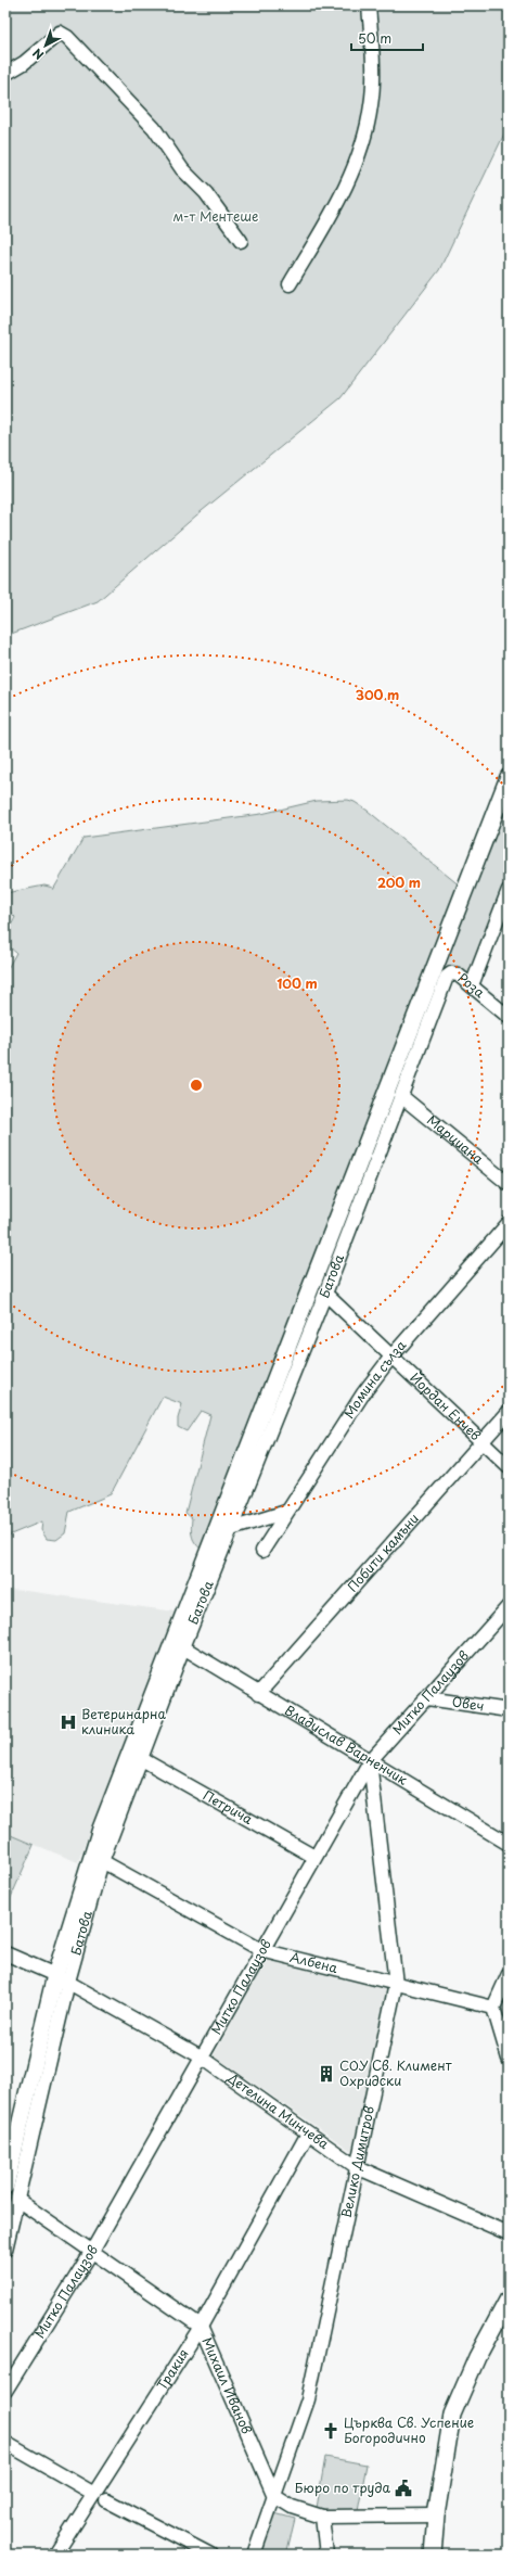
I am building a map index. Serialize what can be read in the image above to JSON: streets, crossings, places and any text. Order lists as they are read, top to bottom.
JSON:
{
  "streets": {
    "street": [
      "Роза",
      "Марциана",
      "Батова",
      "Момина сълза",
      "Йордан Енчев",
      "Побити камъни",
      "Митко Палаузов",
      "Овеч",
      "Владислав Варненчик",
      "Петрича",
      "Албена",
      "Детелина Минчева",
      "Велико Димитров",
      "Тракия",
      "Михаил Иванов"
    ]
  },
  "crossings": [
    ["Роза", "Батова"],
    ["Марциана", "Батова"],
    ["Батова", "Йордан Енчев"],
    ["Батова", "Владислав Варненчик"],
    ["Батова", "Петрича"],
    ["Батова", "Албена"],
    ["Батова", "Детелина Минчева"],
    ["Батова", "Михаил Иванов"],
    ["Момина сълза", "Йордан Енчев"],
    ["Йордан Енчев", "Побити камъни"],
    ["Побити камъни", "Владислав Варненчик"],
    ["Митко Палаузов", "Овеч"],
    ["Митко Палаузов", "Владислав Варненчик"],
    ["Митко Палаузов", "Петрича"],
    ["Митко Палаузов", "Албена"],
    ["Митко Палаузов", "Детелина Минчева"],
    ["Митко Палаузов", "Велико Димитров"],
    ["Митко Палаузов", "Михаил Иванов"],
    ["Владислав Варненчик", "Велико Димитров"],
    ["Албена", "Велико Димитров"],
    ["Детелина Минчева", "Велико Димитров"],
    ["Детелина Минчева", "Тракия"],
    ["Велико Димитров", "Михаил Иванов"],
    ["Тракия", "Михаил Иванов"]
  ],
  "parks": ["м-т Ментeше"],
  "places": {
    "hospital": ["Ветеринарна клиника"],
    "building": ["СОУ Св. Климент Охридски"],
    "church": ["Църква Св. Успение Богородично"],
    "public building": ["Бюро по труда"]
  },
  "scale_bar": "50 m",
  "north": "bottom left",
  "rings": ["300 m", "200 m", "100 m"]
}
